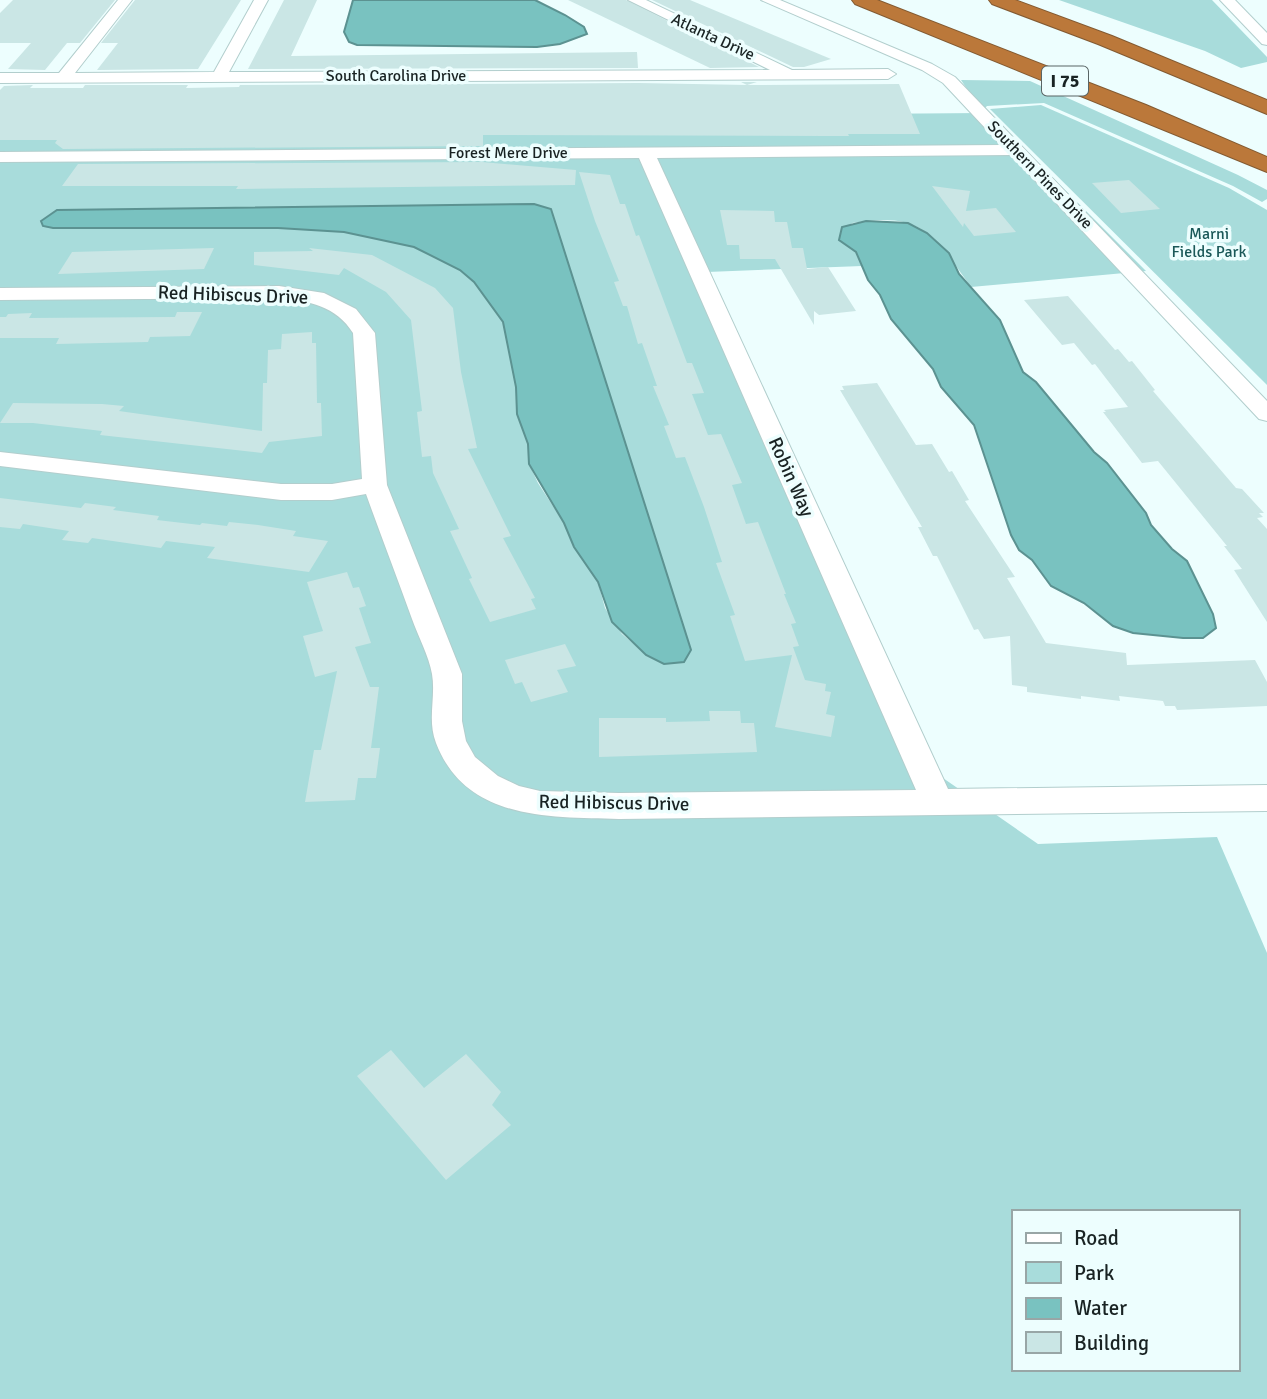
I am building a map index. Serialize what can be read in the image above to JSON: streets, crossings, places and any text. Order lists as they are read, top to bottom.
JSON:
{
  "streets": {
    "highway": ["I 75"],
    "street": [
      "Atlanta Drive",
      "South Carolina Drive",
      "Forest Mere Drive",
      "Southern Pines Drive",
      "Red Hibiscus Drive",
      "Robin Way"
    ]
  },
  "crossings": [
    ["Atlanta Drive", "South Carolina Drive"],
    ["Forest Mere Drive", "Southern Pines Drive"],
    ["Forest Mere Drive", "Robin Way"],
    ["Red Hibiscus Drive", "Robin Way"]
  ],
  "parks": ["Marni Fields Park"],
  "legend": [
    "Road",
    "Park",
    "Water",
    "Building"
  ]
}
